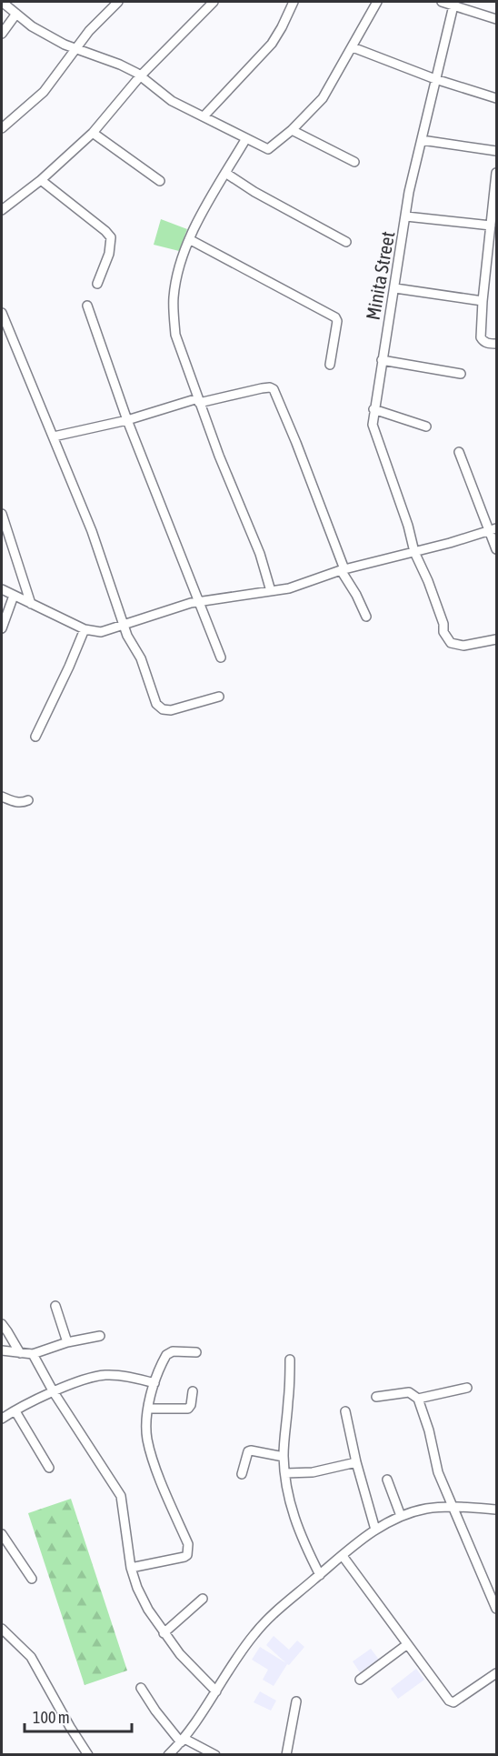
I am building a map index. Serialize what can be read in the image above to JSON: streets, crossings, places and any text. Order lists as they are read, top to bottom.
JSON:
{
  "streets": {
    "street": ["Minita Street"]
  },
  "scale_bar": "100 m"
}
